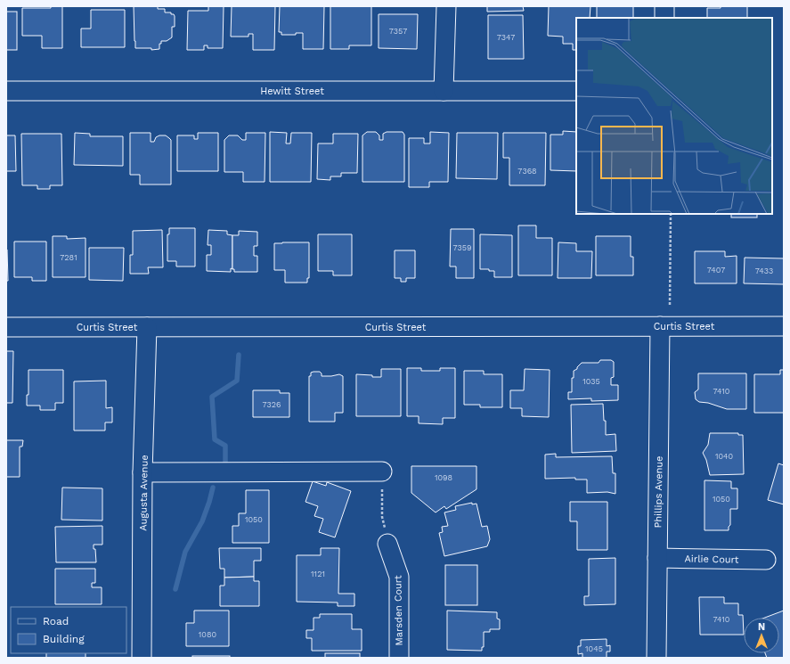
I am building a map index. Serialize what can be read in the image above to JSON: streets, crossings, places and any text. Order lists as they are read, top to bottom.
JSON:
{
  "streets": {
    "street": [
      "Hewitt Street",
      "Curtis Street",
      "Phillips Avenue",
      "Augusta Avenue",
      "Airlie Court",
      "Marsden Court"
    ]
  },
  "crossings": [
    ["Curtis Street", "Phillips Avenue"],
    ["Curtis Street", "Augusta Avenue"],
    ["Phillips Avenue", "Airlie Court"]
  ],
  "house_numbers": [
    "7357",
    "7347",
    "7368",
    "7359",
    "7281",
    "7407",
    "7433",
    "1035",
    "7410",
    "7326",
    "1040",
    "1098",
    "1050",
    "1050",
    "1121",
    "7410",
    "1080",
    "1045"
  ],
  "legend": ["Road", "Building"],
  "north": "top"
}
